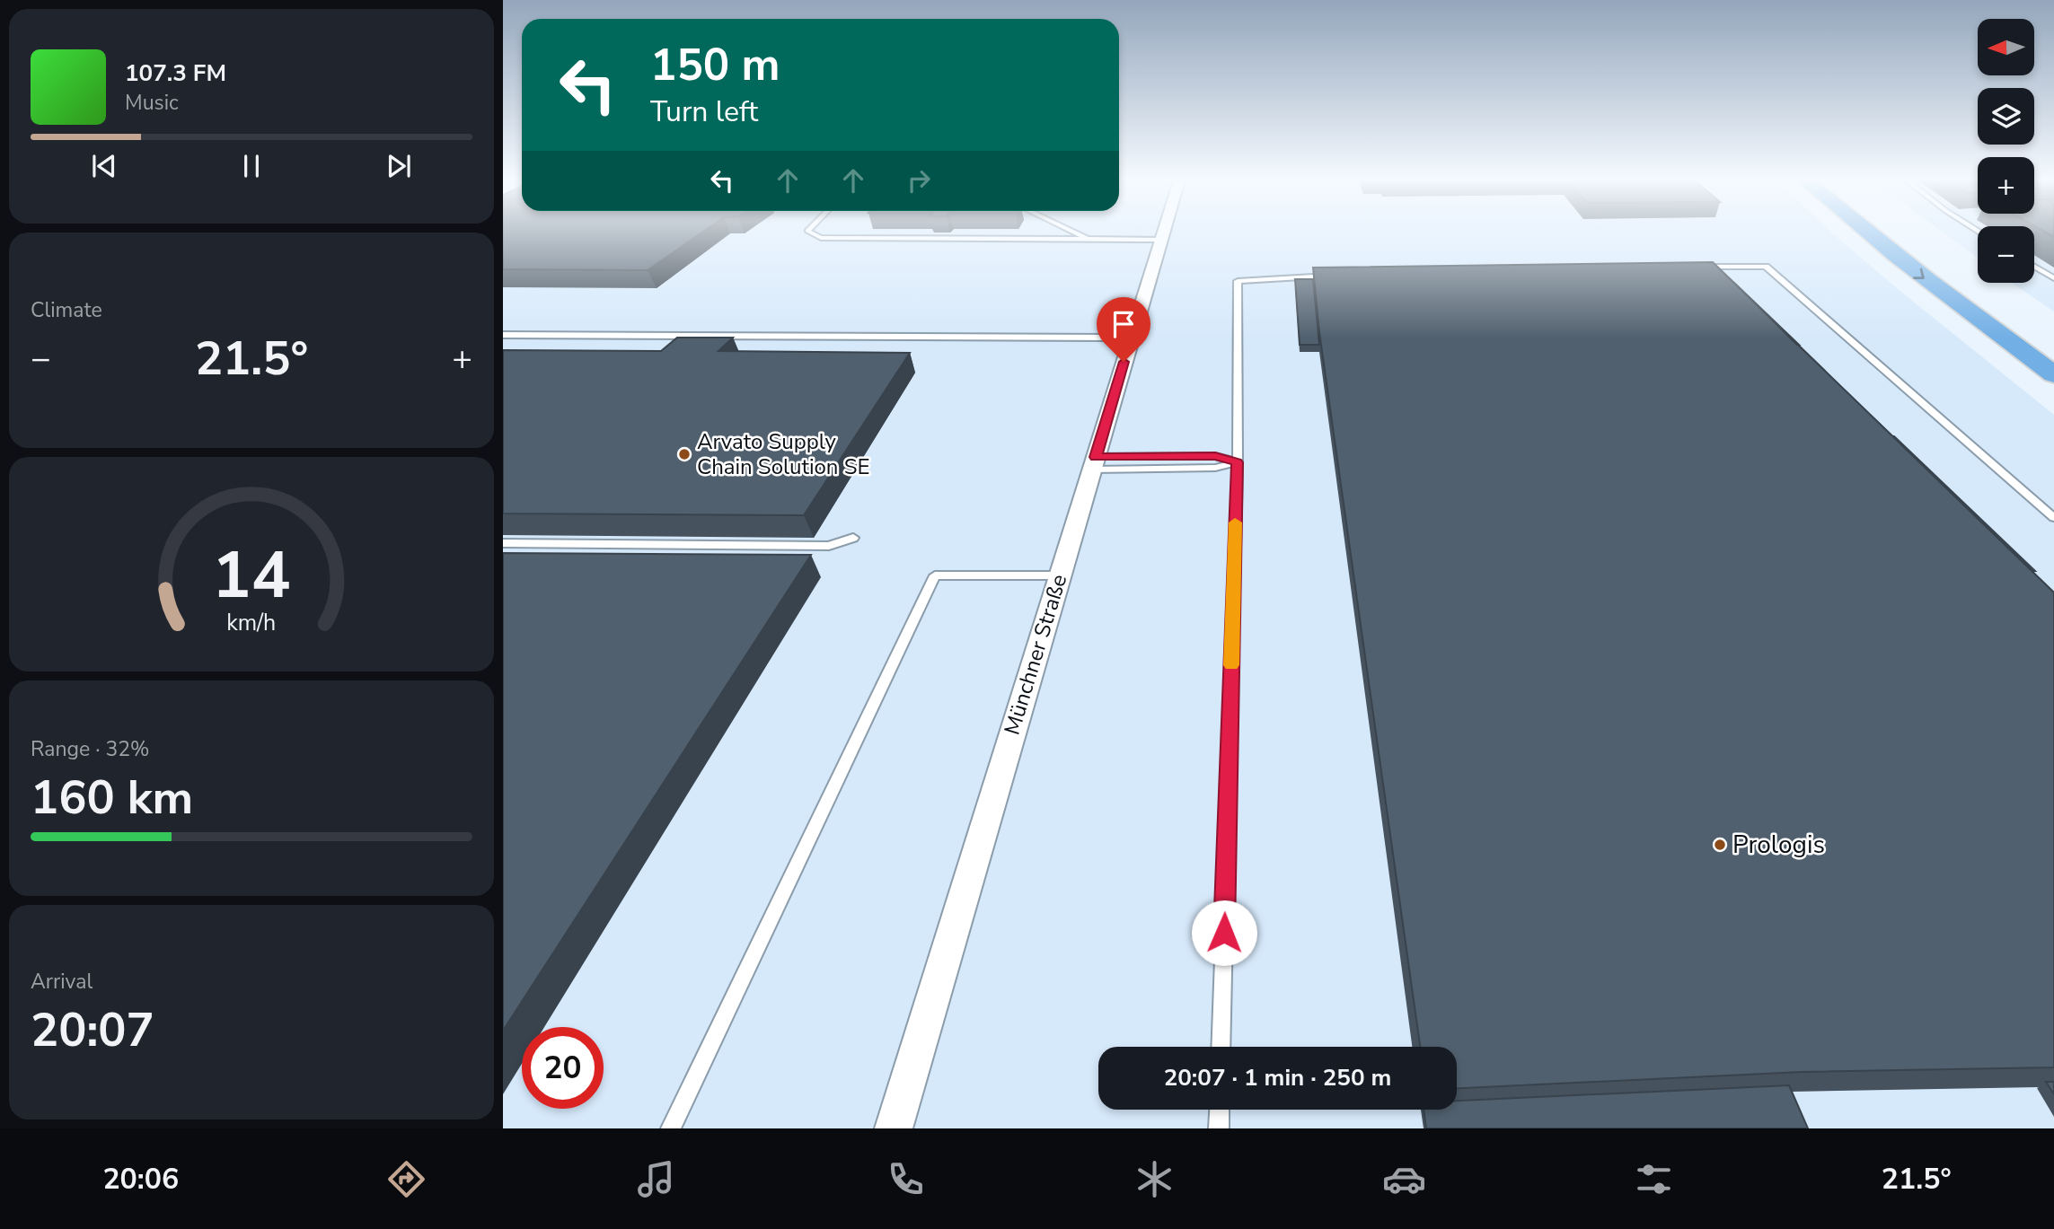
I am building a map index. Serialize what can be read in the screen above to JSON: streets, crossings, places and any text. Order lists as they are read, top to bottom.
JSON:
{
  "streets": {
    "street": ["Münchner Straße"]
  },
  "places": ["Arvato Supply Chain Solution SE", "Prologis"],
  "north": "left",
  "page": {
    "map_buttons": ["+", "−"],
    "turn": ["150 m", "Turn left"],
    "song": ["107.3 FM", "Music"],
    "tile": [
      "Climate",
      ["Range · 32%", "160 km"],
      ["Arrival", "20:07"]
    ],
    "heat": ["−", "21.5°", "+"],
    "limit": "20",
    "trip": "20:07 · 1 min · 250 m",
    "tabs": ["20:06", "21.5°"],
    "gauge": ["14", "km/h"]
  }
}
